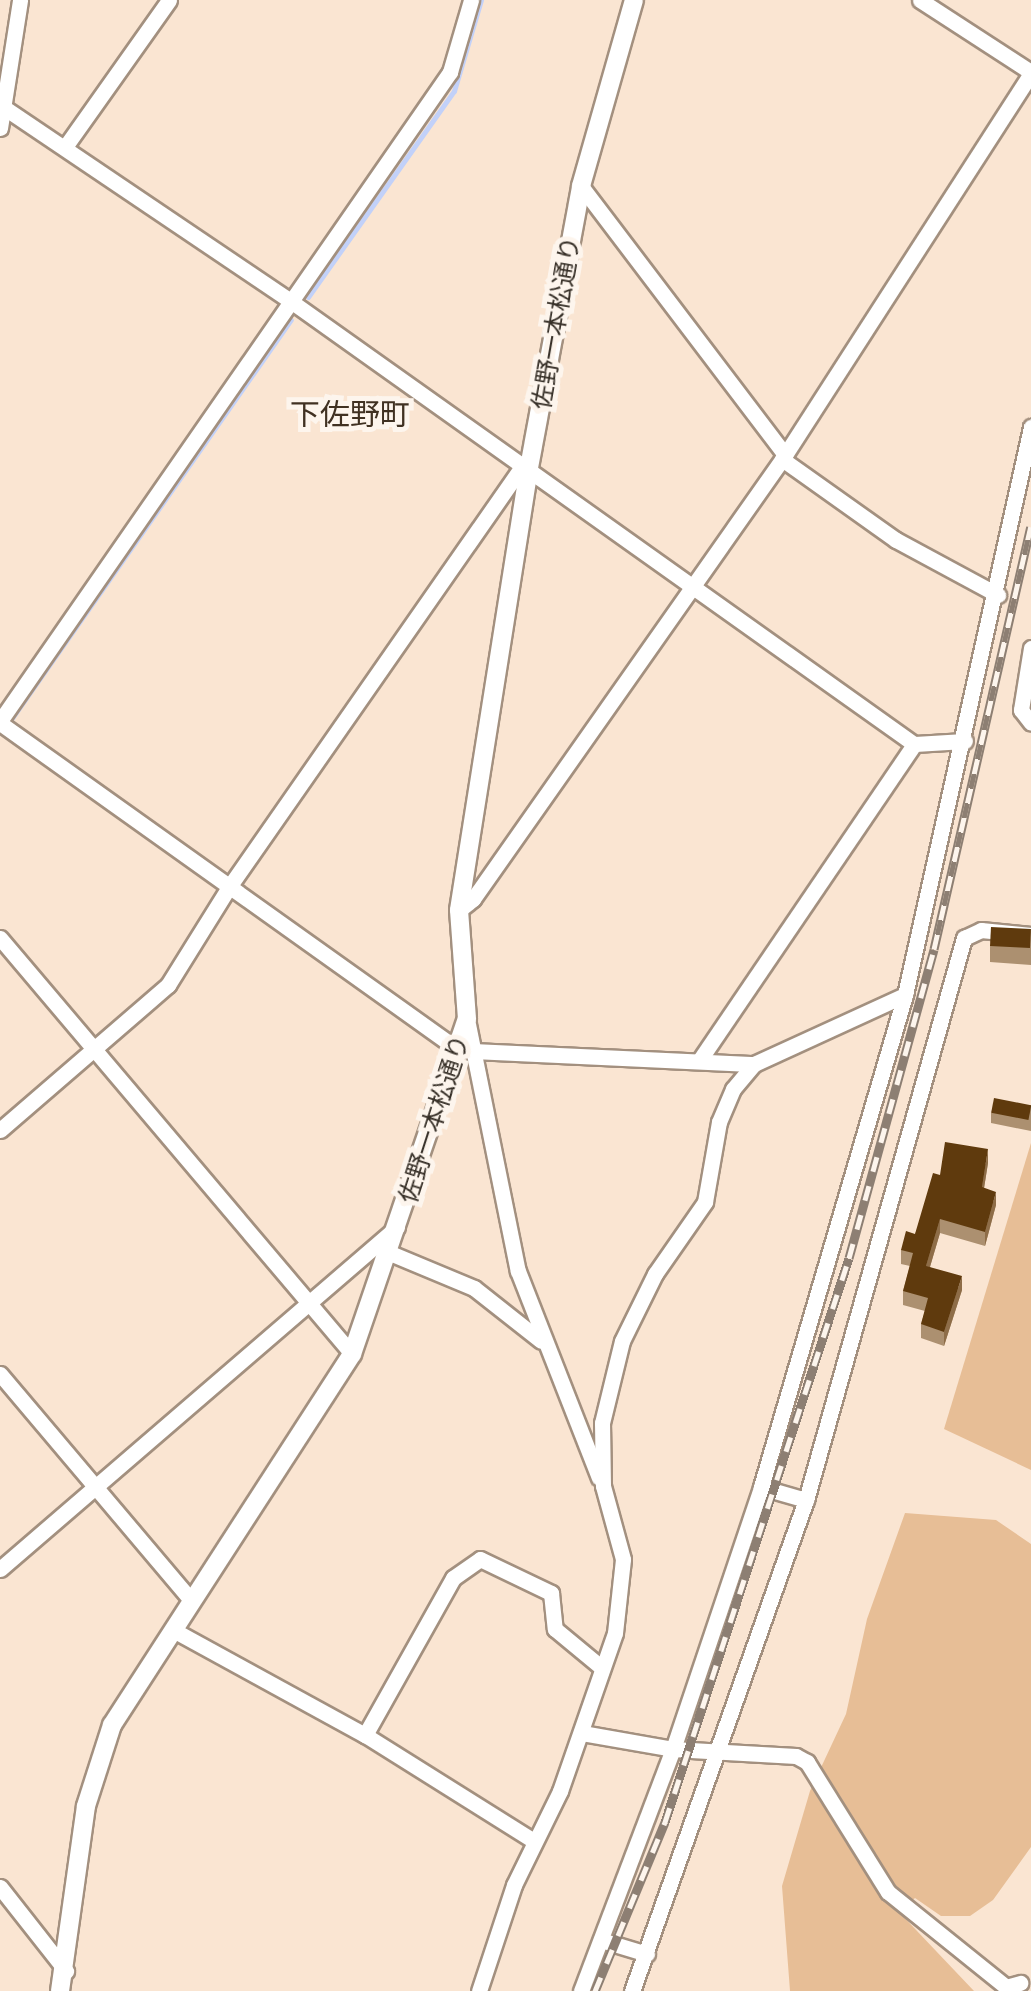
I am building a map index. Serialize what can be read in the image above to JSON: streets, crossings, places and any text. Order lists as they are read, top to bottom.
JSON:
{
  "streets": {
    "street": ["佐野一本松通り"]
  },
  "districts": ["下佐野町"]
}
